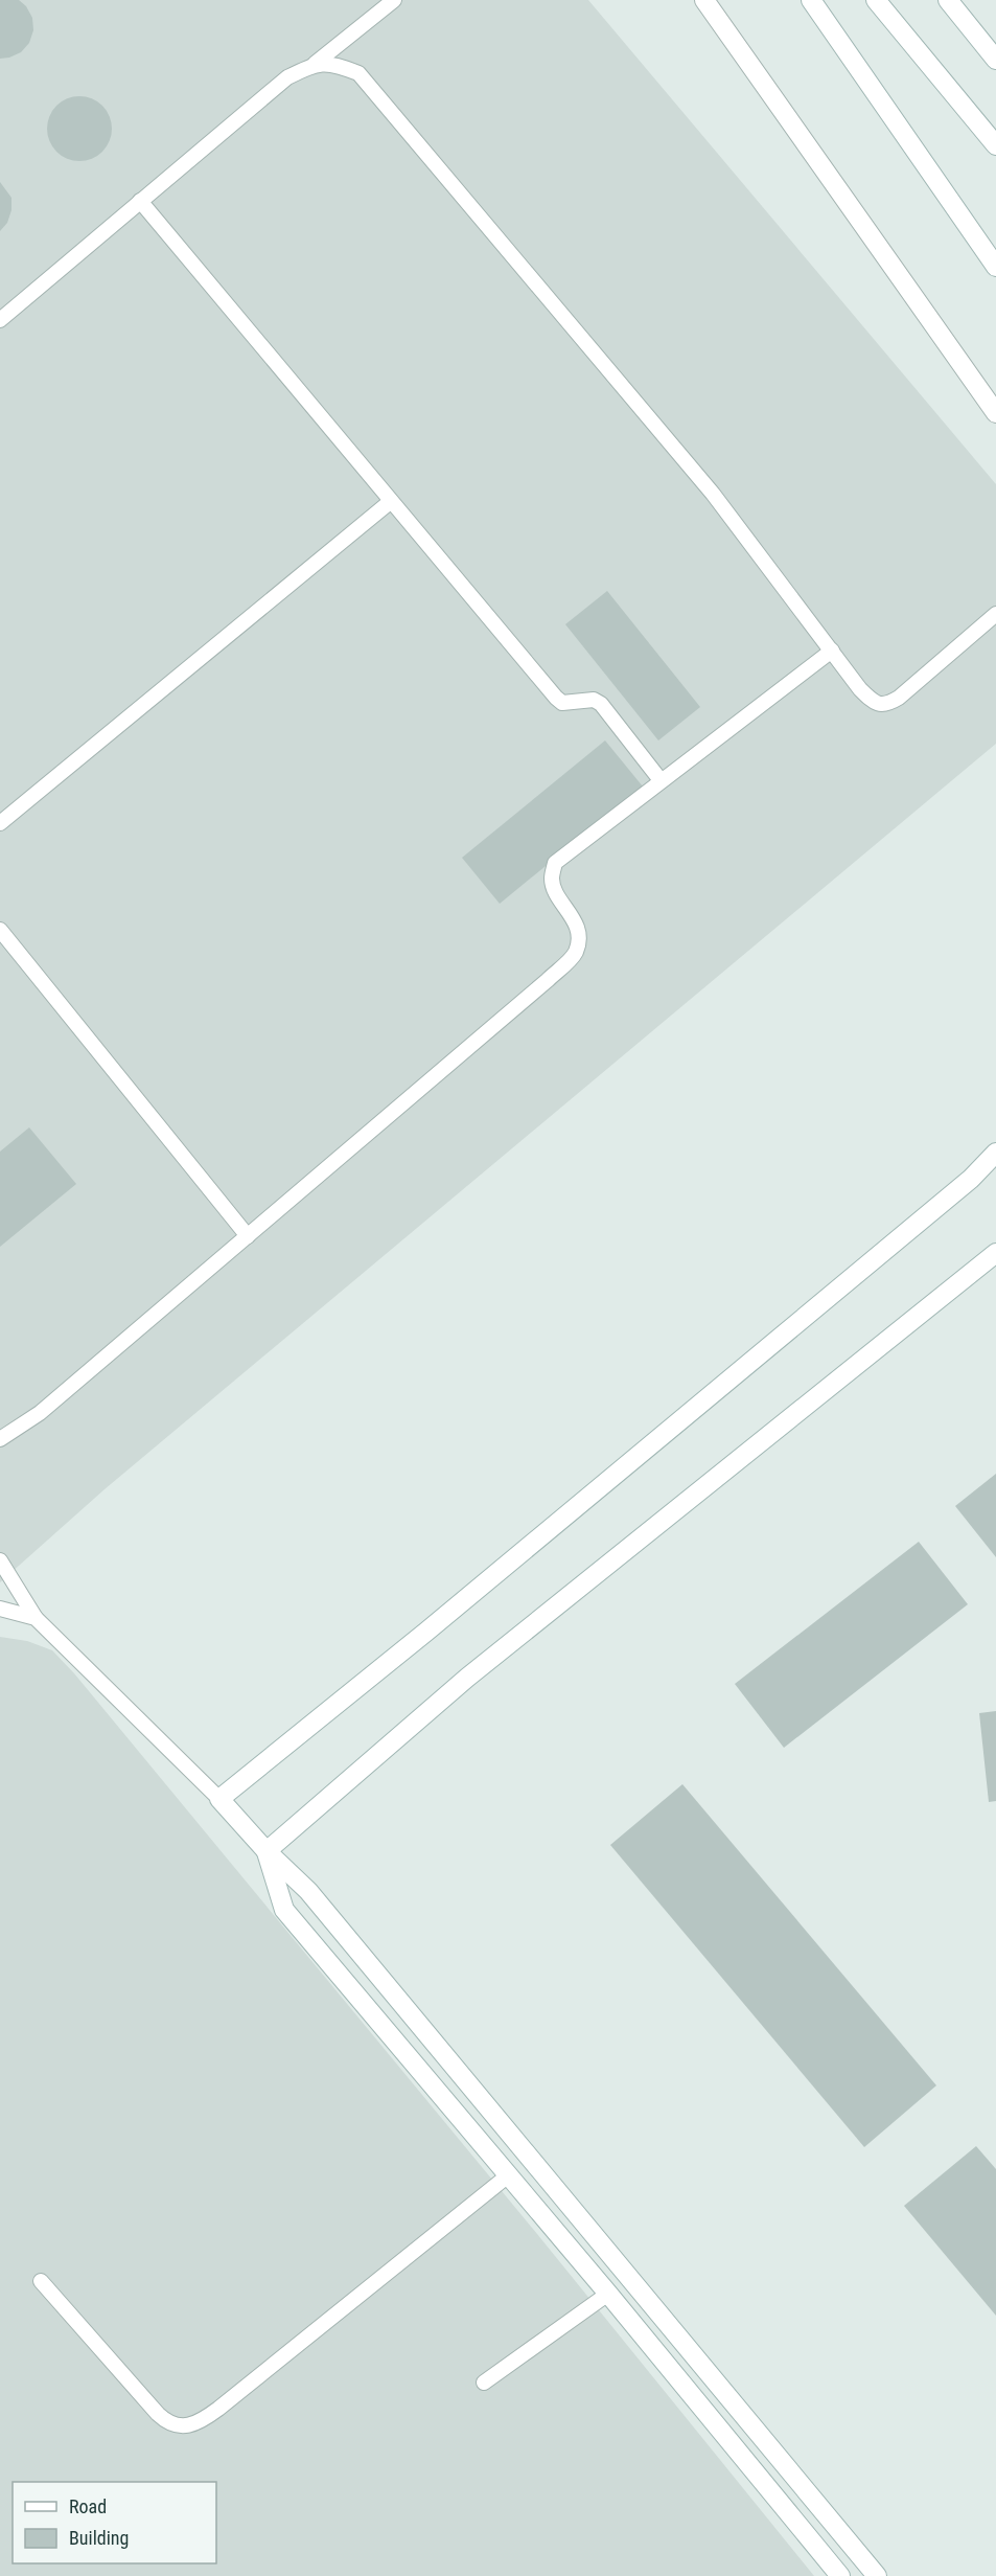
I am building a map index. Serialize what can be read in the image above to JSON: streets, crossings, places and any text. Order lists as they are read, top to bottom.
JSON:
{
  "legend": ["Road", "Building"]
}
